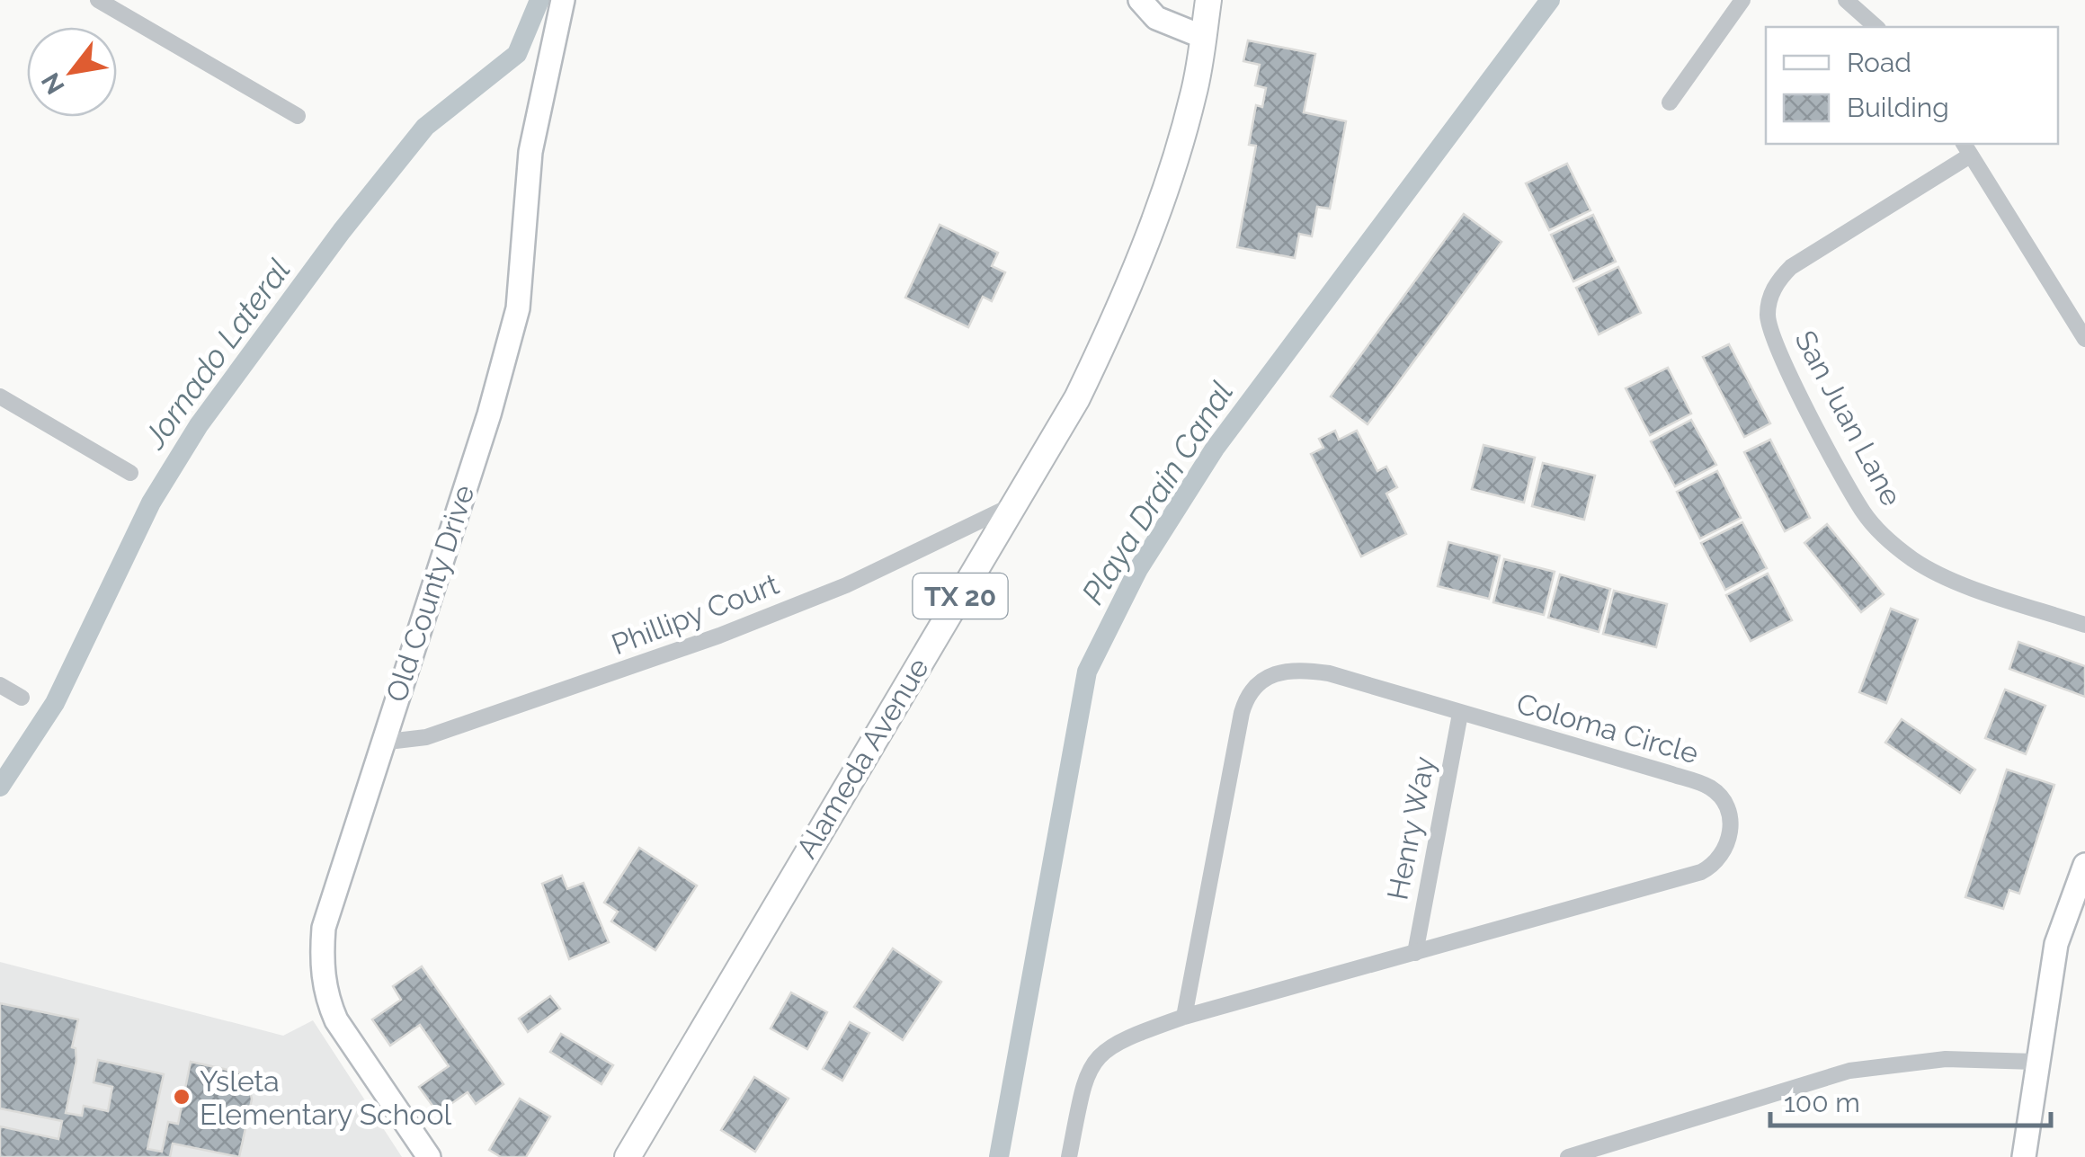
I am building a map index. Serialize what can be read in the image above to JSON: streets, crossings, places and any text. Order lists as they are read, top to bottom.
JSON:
{
  "streets": {
    "main road": ["TX 20", "Alameda Avenue"],
    "street": [
      "San Juan Lane",
      "Old County Drive",
      "Phillipy Court",
      "Coloma Circle",
      "Henry Way"
    ]
  },
  "crossings": [
    ["Old County Drive", "Phillipy Court"],
    ["Phillipy Court", "Alameda Avenue"],
    ["Coloma Circle", "Henry Way"]
  ],
  "water": ["Jornado Lateral", "Playa Drain Canal"],
  "places": ["Ysleta Elementary School"],
  "legend": ["Road", "Building"],
  "scale_bar": "100 m",
  "north": "bottom left"
}
